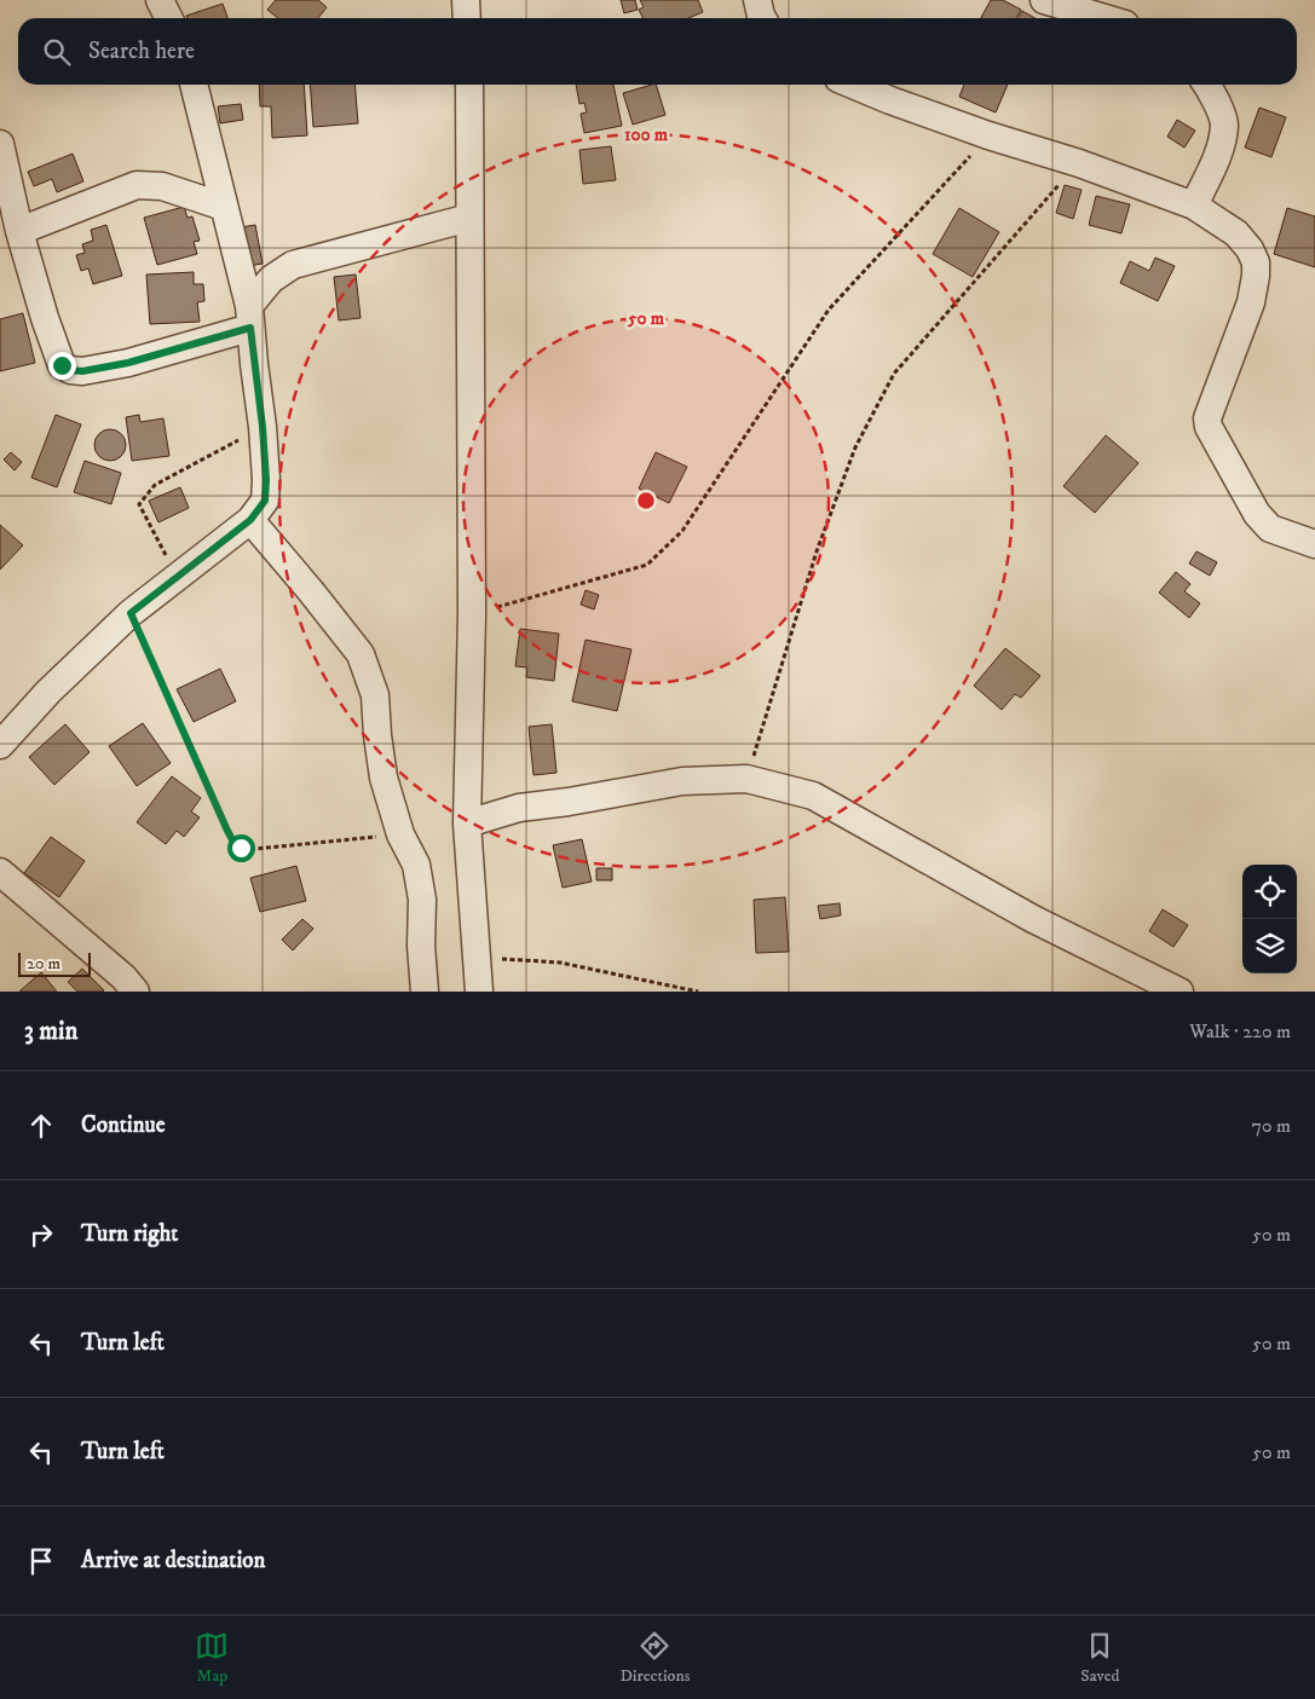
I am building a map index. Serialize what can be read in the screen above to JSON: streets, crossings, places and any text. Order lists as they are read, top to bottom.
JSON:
{
  "scale_bar": "20 m",
  "page": {
    "search": "Search here",
    "scale": "20 m",
    "heading": ["3 min", "Walk · 220 m"],
    "list": [
      ["Continue", "70 m"],
      ["Turn right", "50 m"],
      ["Turn left", "50 m"],
      ["Turn left", "50 m"],
      "Arrive at destination"
    ],
    "nav": ["Map", "Directions", "Saved"]
  },
  "rings": ["100 m", "50 m"]
}
